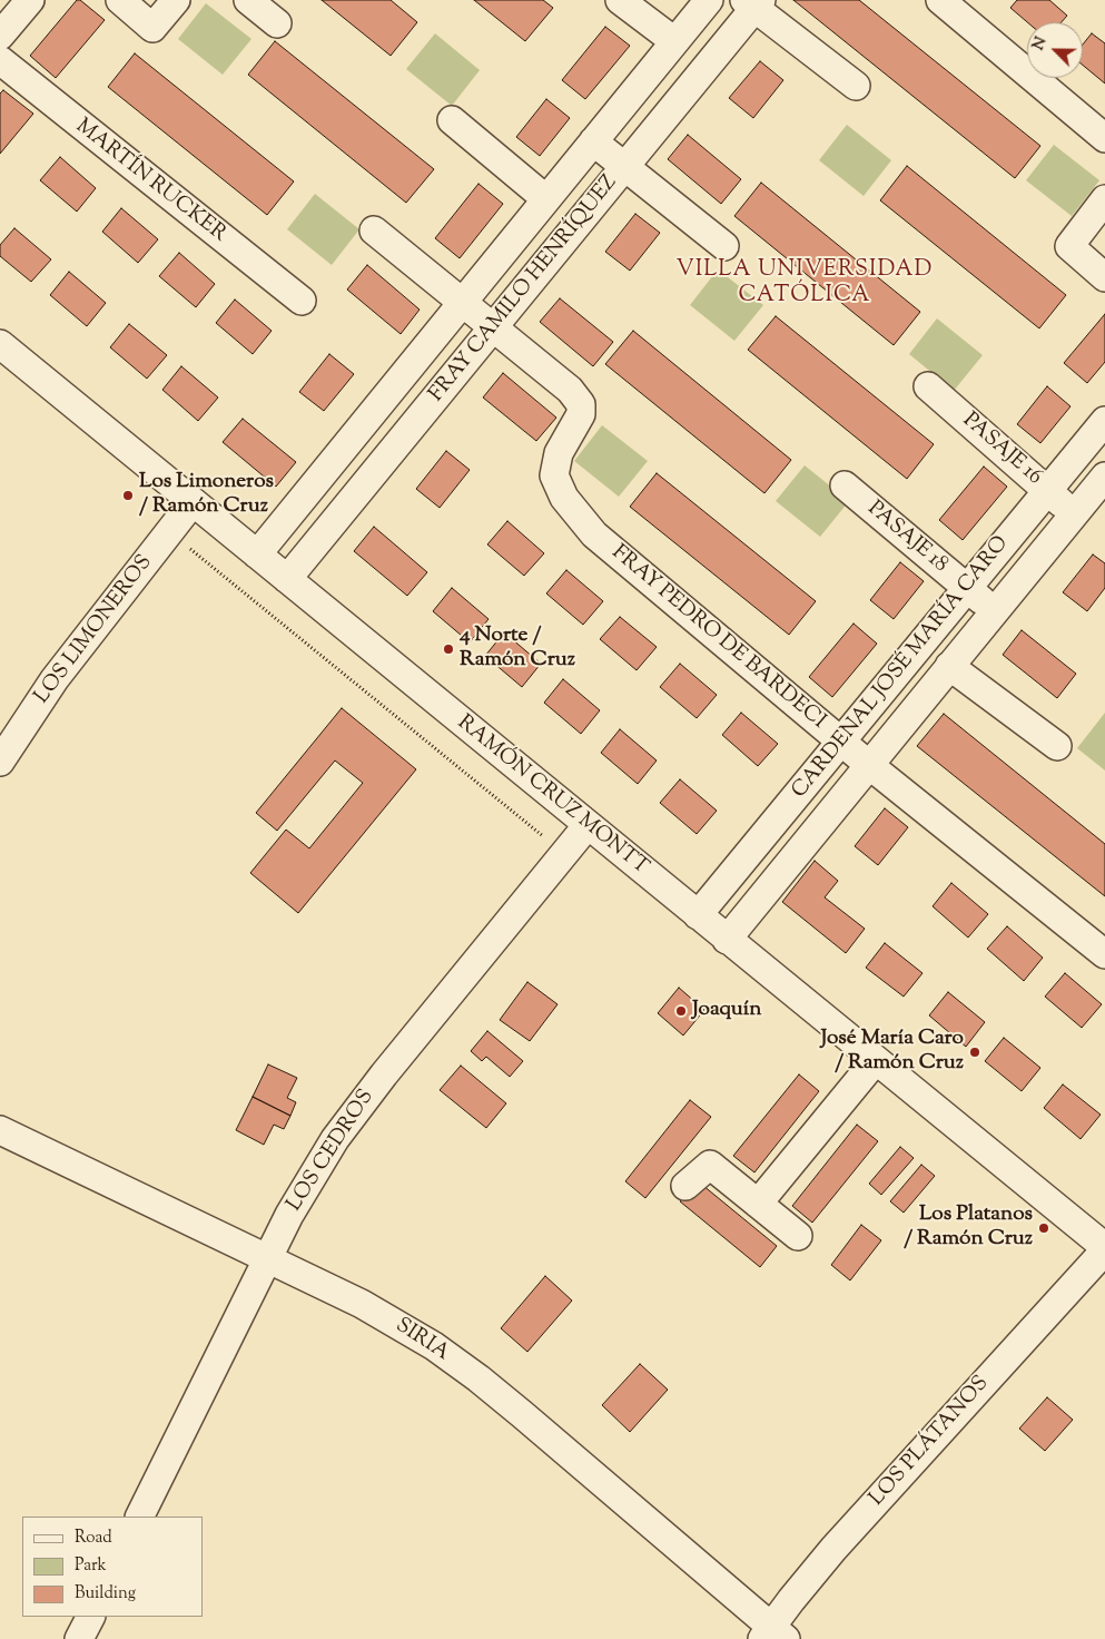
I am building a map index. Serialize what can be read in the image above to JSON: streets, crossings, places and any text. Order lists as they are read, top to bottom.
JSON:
{
  "streets": {
    "street": [
      "MARTÍN RUCKER",
      "FRAY CAMILO HENRÍQUEZ",
      "PASAJE 16",
      "PASAJE 18",
      "LOS LIMONEROS",
      "FRAY PEDRO DE BARDECI",
      "CARDENAL JOSÉ MARÍA CARO",
      "RAMÓN CRUZ MONTT",
      "LOS CEDROS",
      "SIRIA",
      "LOS PLÁTANOS"
    ]
  },
  "crossings": [
    ["FRAY CAMILO HENRÍQUEZ", "FRAY PEDRO DE BARDECI"],
    ["FRAY CAMILO HENRÍQUEZ", "RAMÓN CRUZ MONTT"],
    ["PASAJE 16", "CARDENAL JOSÉ MARÍA CARO"],
    ["PASAJE 18", "CARDENAL JOSÉ MARÍA CARO"],
    ["LOS LIMONEROS", "RAMÓN CRUZ MONTT"],
    ["FRAY PEDRO DE BARDECI", "CARDENAL JOSÉ MARÍA CARO"],
    ["CARDENAL JOSÉ MARÍA CARO", "RAMÓN CRUZ MONTT"],
    ["RAMÓN CRUZ MONTT", "LOS CEDROS"],
    ["RAMÓN CRUZ MONTT", "LOS PLÁTANOS"],
    ["LOS CEDROS", "SIRIA"],
    ["SIRIA", "LOS PLÁTANOS"]
  ],
  "districts": ["VILLA UNIVERSIDAD CATÓLICA"],
  "places": [
    "Los Limoneros / Ramón Cruz",
    "4 Norte / Ramón Cruz",
    "Joaquín",
    "José María Caro / Ramón Cruz",
    "Los Platanos / Ramón Cruz"
  ],
  "legend": ["Road", "Park", "Building"],
  "north": "top left"
}
